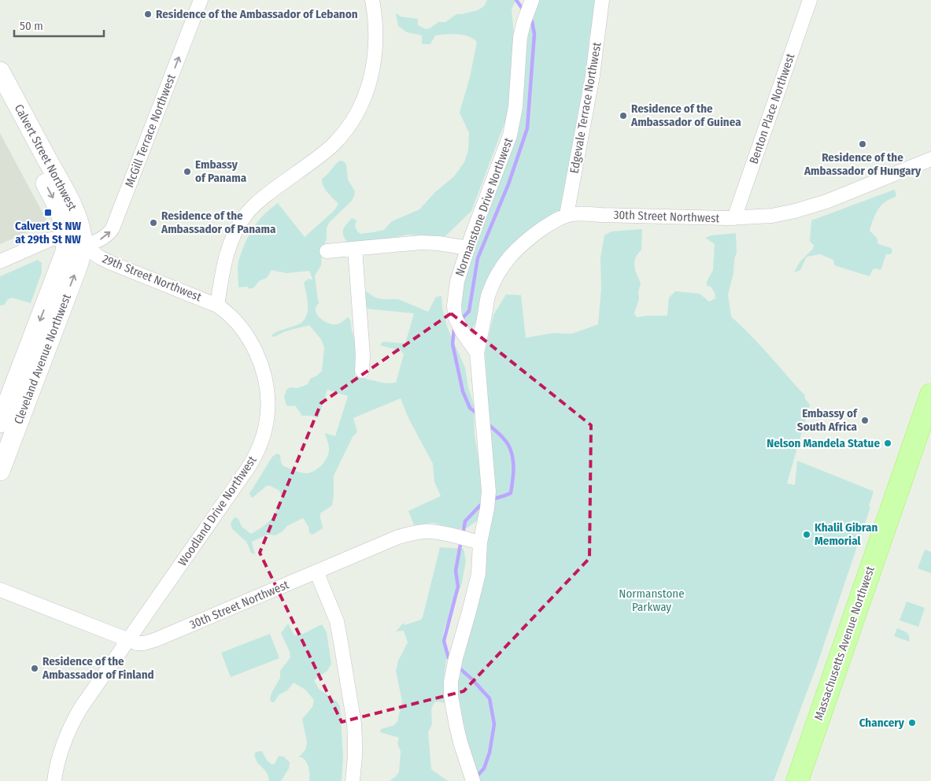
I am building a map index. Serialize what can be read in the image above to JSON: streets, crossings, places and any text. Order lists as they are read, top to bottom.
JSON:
{
  "streets": {
    "main road": ["Calvert Street Northwest", "Cleveland Avenue Northwest", "Massachusetts Avenue Northwest"],
    "street": [
      "Edgevale Terrace Northwest",
      "Benton Place Northwest",
      "McGill Terrace Northwest",
      "Normanstone Drive Northwest",
      "30th Street Northwest",
      "29th Street Northwest",
      "Woodland Drive Northwest"
    ]
  },
  "crossings": [
    ["Edgevale Terrace Northwest", "30th Street Northwest"],
    ["Benton Place Northwest", "30th Street Northwest"],
    ["McGill Terrace Northwest", "Calvert Street Northwest"],
    ["McGill Terrace Northwest", "29th Street Northwest"],
    ["McGill Terrace Northwest", "Cleveland Avenue Northwest"],
    ["Calvert Street Northwest", "29th Street Northwest"],
    ["Calvert Street Northwest", "Cleveland Avenue Northwest"],
    ["Normanstone Drive Northwest", "30th Street Northwest"],
    ["30th Street Northwest", "Woodland Drive Northwest"],
    ["29th Street Northwest", "Cleveland Avenue Northwest"],
    ["29th Street Northwest", "Woodland Drive Northwest"]
  ],
  "parks": ["Normanstone Parkway"],
  "places": {
    "other": [
      "Residence of the Ambassador of Lebanon",
      "Residence of the Ambassador of Guinea",
      "Residence of the Ambassador of Hungary",
      "Embassy of Panama",
      "Residence of the Ambassador of Panama",
      "Embassy of South Africa",
      "Nelson Mandela Statue",
      "Khalil Gibran Memorial",
      "Residence of the Ambassador of Finland",
      "Chancery"
    ],
    "transit": ["Calvert St NW at 29th St NW"]
  },
  "scale_bar": "50 m"
}
